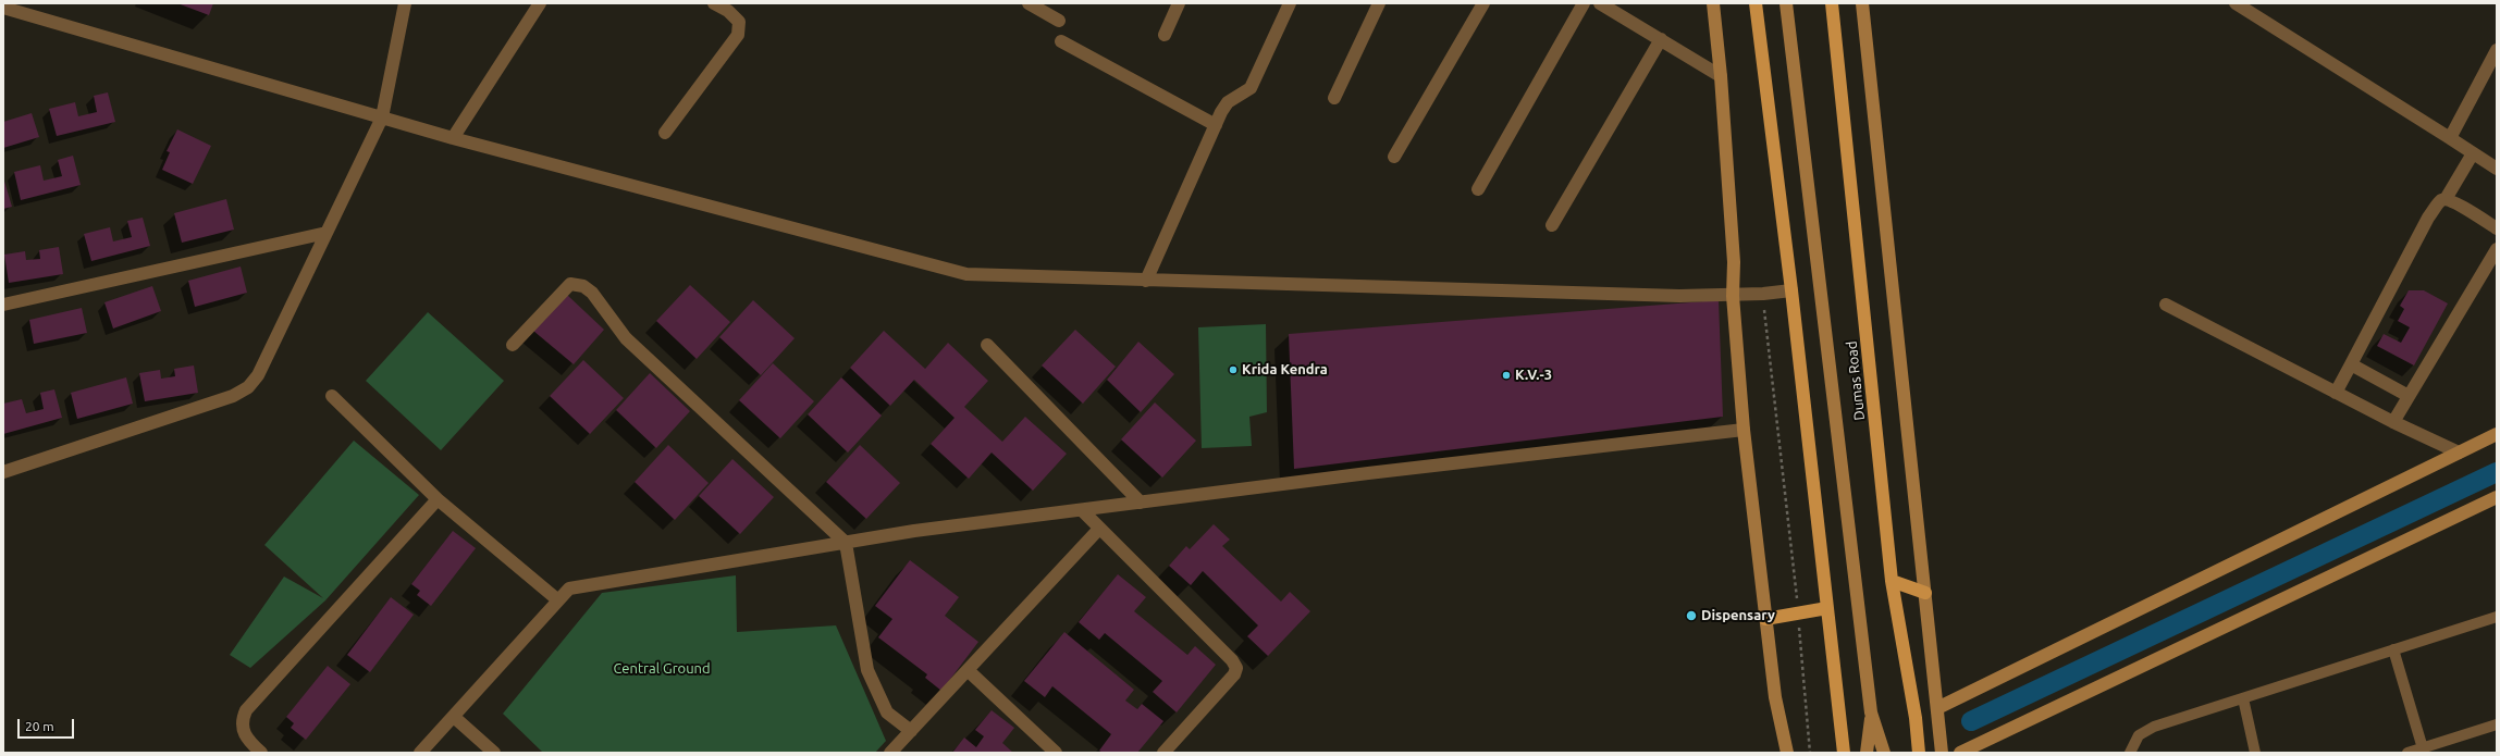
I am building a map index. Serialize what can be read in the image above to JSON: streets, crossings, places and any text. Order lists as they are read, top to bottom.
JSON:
{
  "streets": {
    "main road": ["Dumas Road"]
  },
  "parks": ["Central Ground"],
  "places": ["Krida Kendra", "K.V.-3", "Dispensary"],
  "scale_bar": "20 m"
}
